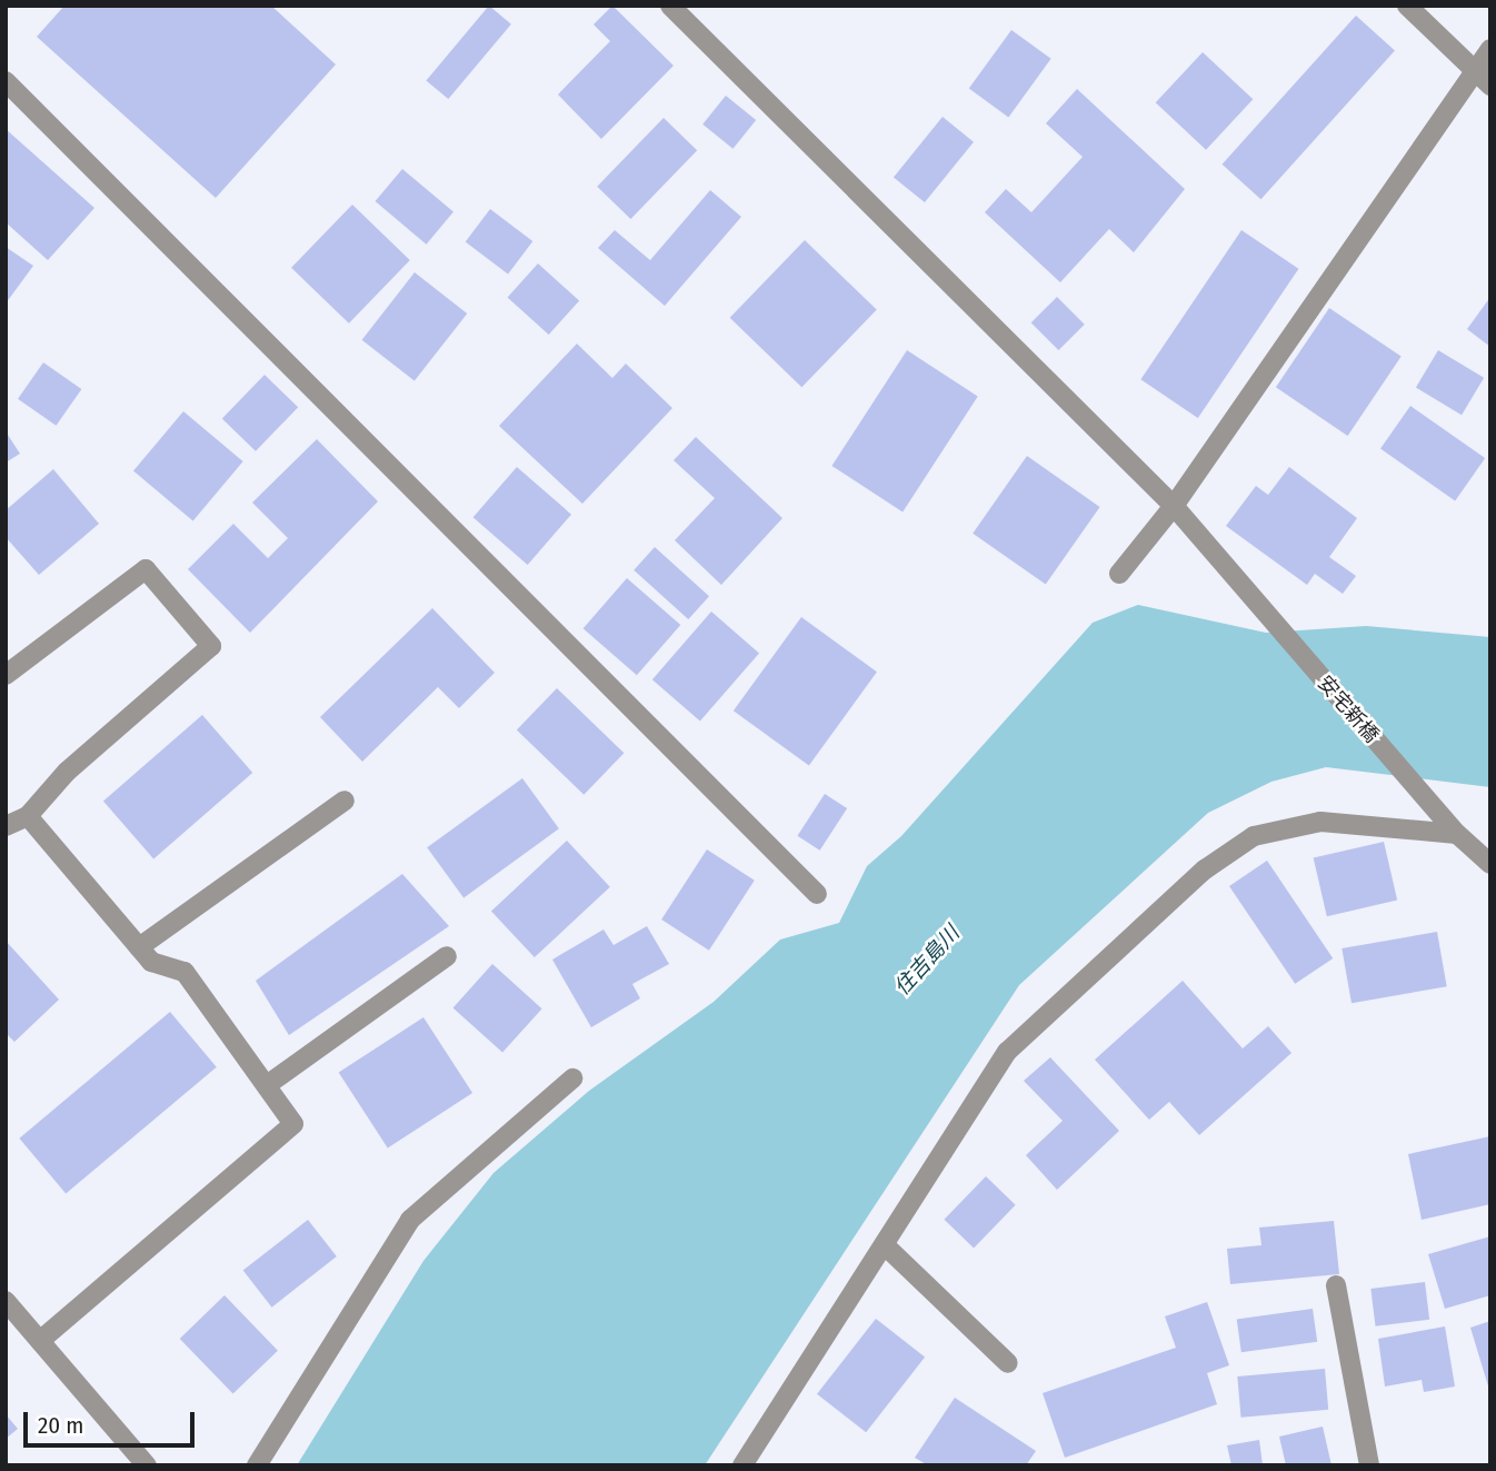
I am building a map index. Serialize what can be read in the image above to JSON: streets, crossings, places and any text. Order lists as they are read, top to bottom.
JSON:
{
  "streets": {
    "street": ["安宅新橋"]
  },
  "water": ["住吉島川"],
  "scale_bar": "20 m"
}
